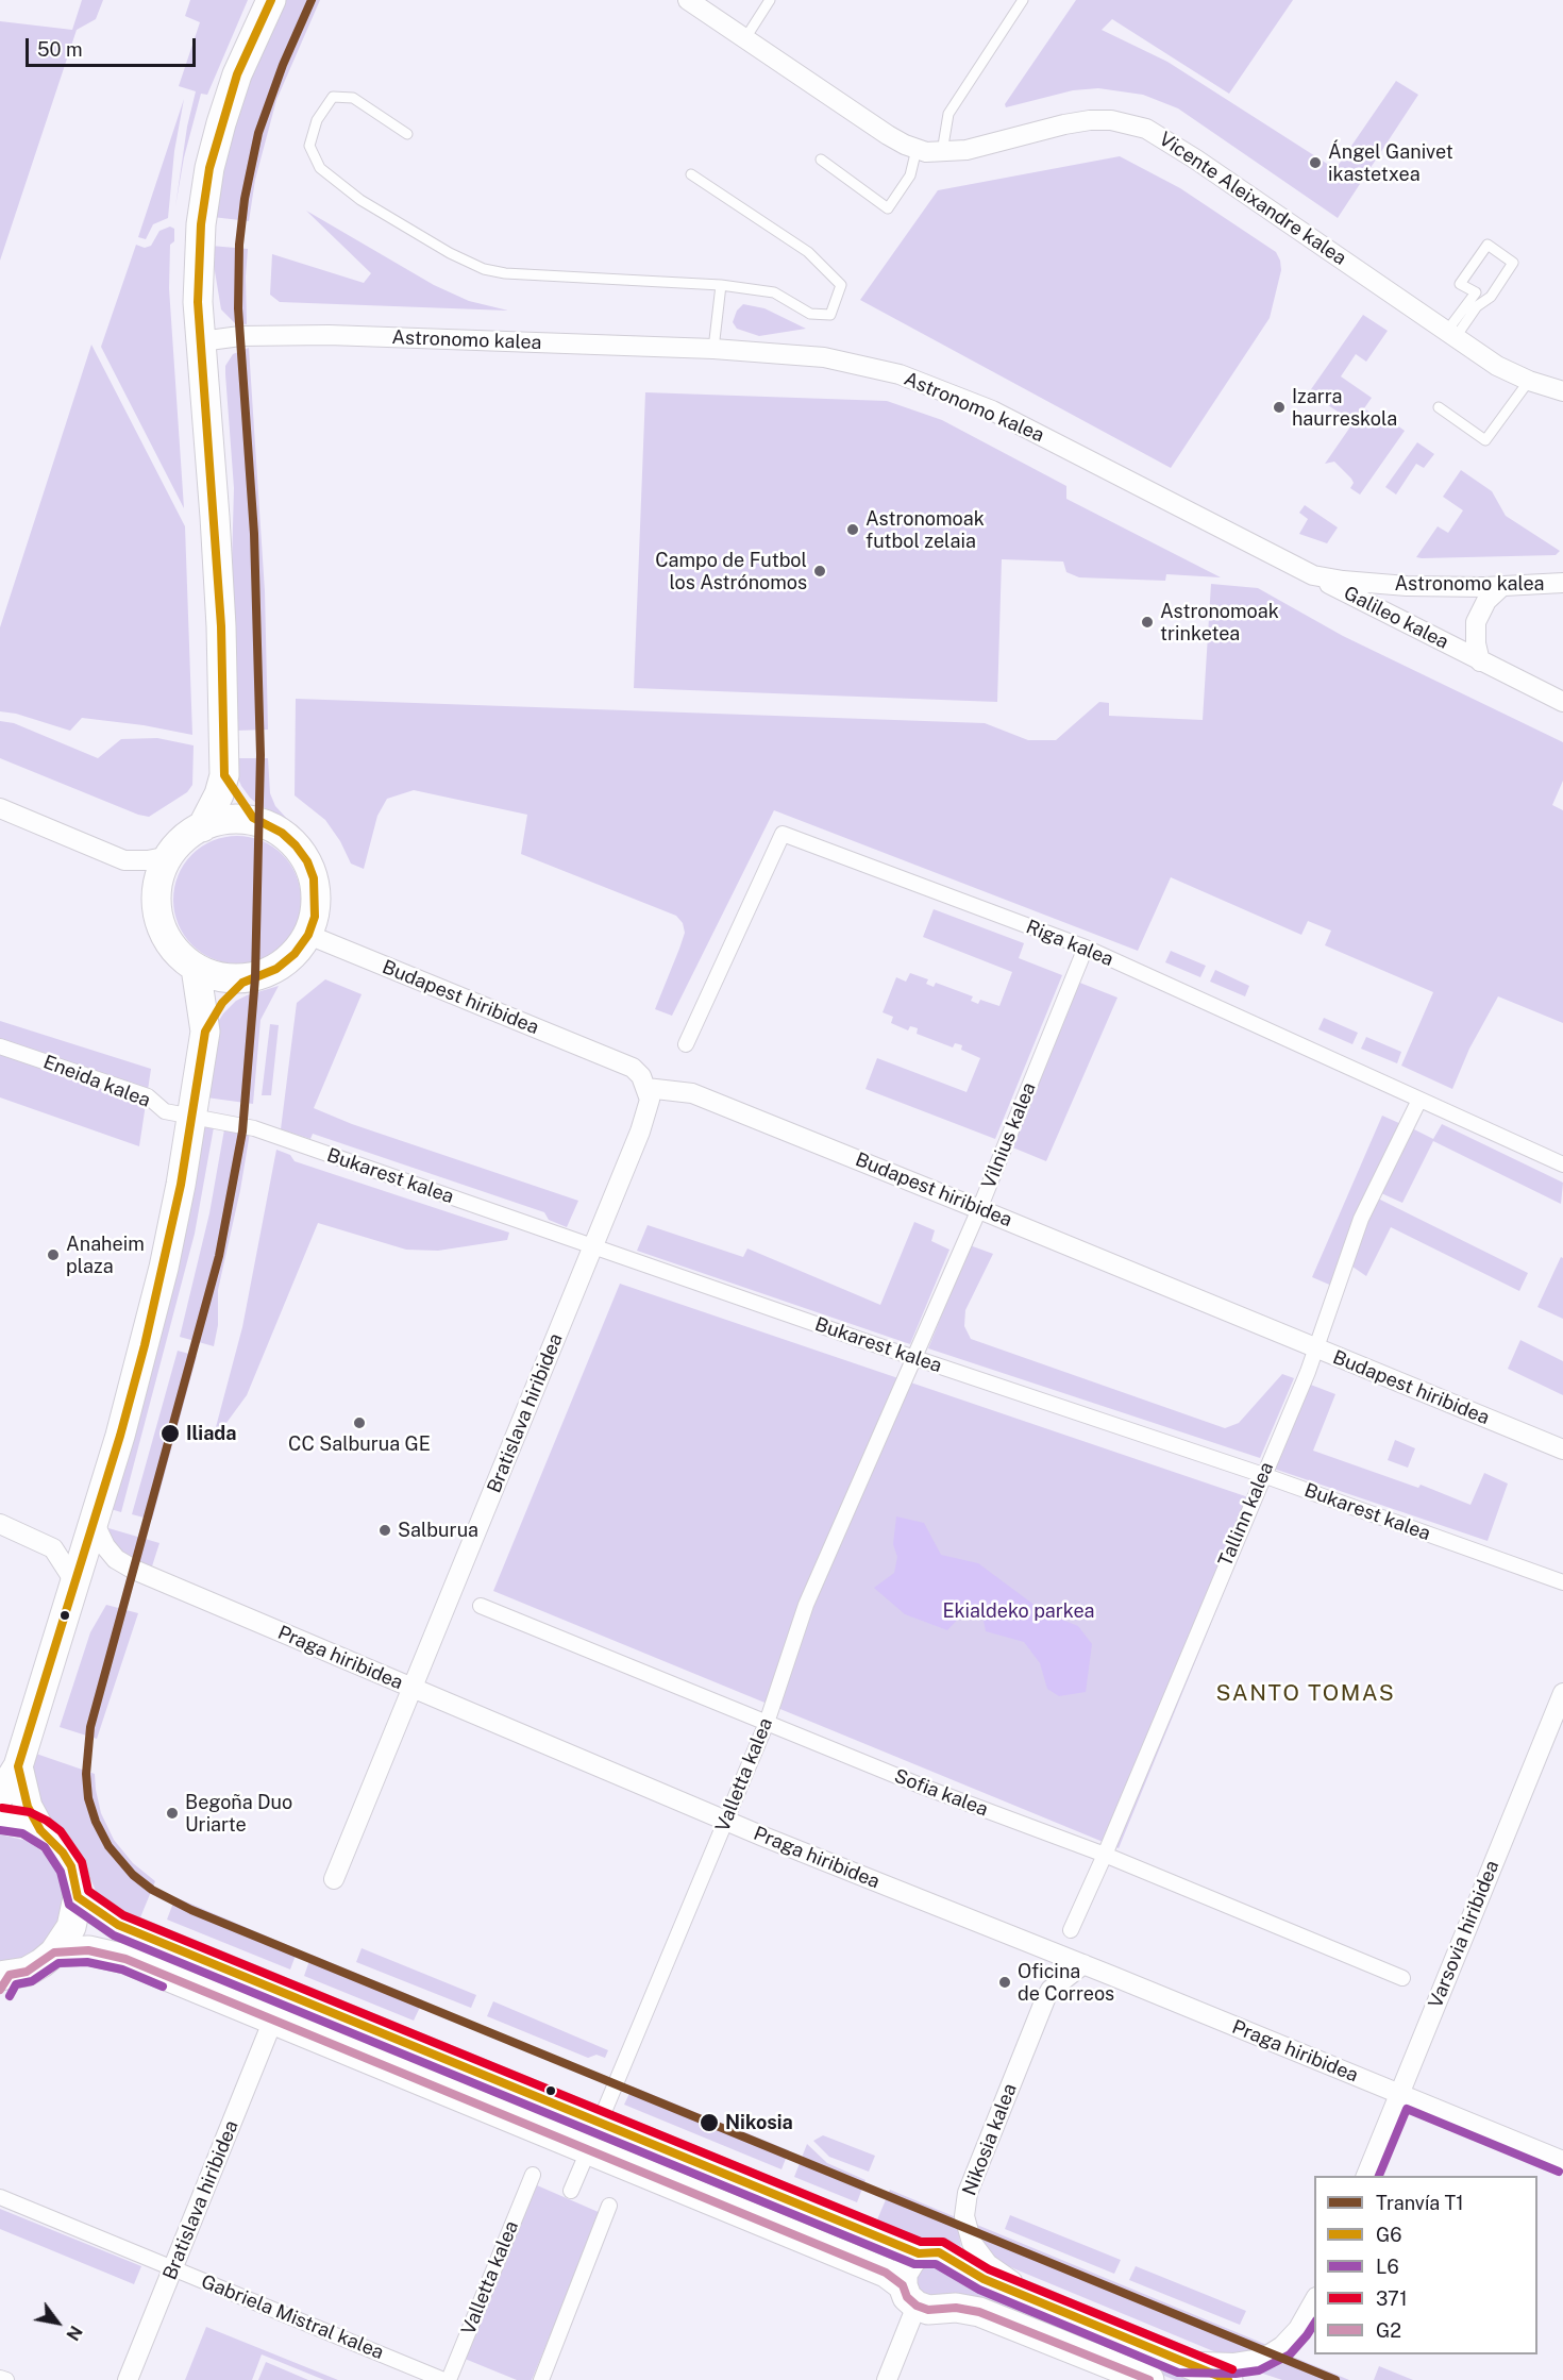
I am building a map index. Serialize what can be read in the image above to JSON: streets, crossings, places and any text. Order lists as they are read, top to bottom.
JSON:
{
  "streets": {
    "street": [
      "Vicente Aleixandre kalea",
      "Astronomo kalea",
      "Galileo kalea",
      "Riga kalea",
      "Budapest hiribidea",
      "Eneida kalea",
      "Vilnius kalea",
      "Bukarest kalea",
      "Bratislava hiribidea",
      "Tallinn kalea",
      "Praga hiribidea",
      "Valletta kalea",
      "Sofia kalea",
      "Varsovia hiribidea",
      "Nikosia kalea",
      "Gabriela Mistral kalea"
    ]
  },
  "crossings": [
    ["Astronomo kalea", "Galileo kalea"],
    ["Riga kalea", "Vilnius kalea"],
    ["Riga kalea", "Tallinn kalea"],
    ["Budapest hiribidea", "Vilnius kalea"],
    ["Budapest hiribidea", "Bratislava hiribidea"],
    ["Budapest hiribidea", "Tallinn kalea"],
    ["Eneida kalea", "Bukarest kalea"],
    ["Vilnius kalea", "Bukarest kalea"],
    ["Vilnius kalea", "Valletta kalea"],
    ["Bukarest kalea", "Bratislava hiribidea"],
    ["Bukarest kalea", "Tallinn kalea"],
    ["Bukarest kalea", "Valletta kalea"],
    ["Bratislava hiribidea", "Praga hiribidea"],
    ["Bratislava hiribidea", "Gabriela Mistral kalea"],
    ["Tallinn kalea", "Sofia kalea"],
    ["Praga hiribidea", "Valletta kalea"],
    ["Praga hiribidea", "Varsovia hiribidea"],
    ["Praga hiribidea", "Nikosia kalea"],
    ["Valletta kalea", "Sofia kalea"]
  ],
  "districts": ["SANTO TOMAS"],
  "parks": ["Ekialdeko parkea"],
  "places": [
    "Ángel Ganivet ikastetxea",
    "Izarra haurreskola",
    "Astronomoak futbol zelaia",
    "Campo de Futbol los Astrónomos",
    "Astronomoak trinketea",
    "Anaheim plaza",
    "CC Salburua GE",
    "Iliada",
    "Salburua",
    "Begoña Duo Uriarte",
    "Oficina de Correos",
    "Nikosia"
  ],
  "lines": [
    "tram line T1",
    "transit line G6",
    "transit line 371",
    "transit line L6",
    "transit line G2"
  ],
  "legend": [
    "Tranvía T1",
    "G6",
    "L6",
    "371",
    "G2"
  ],
  "scale_bar": "50 m",
  "north": "bottom right"
}
